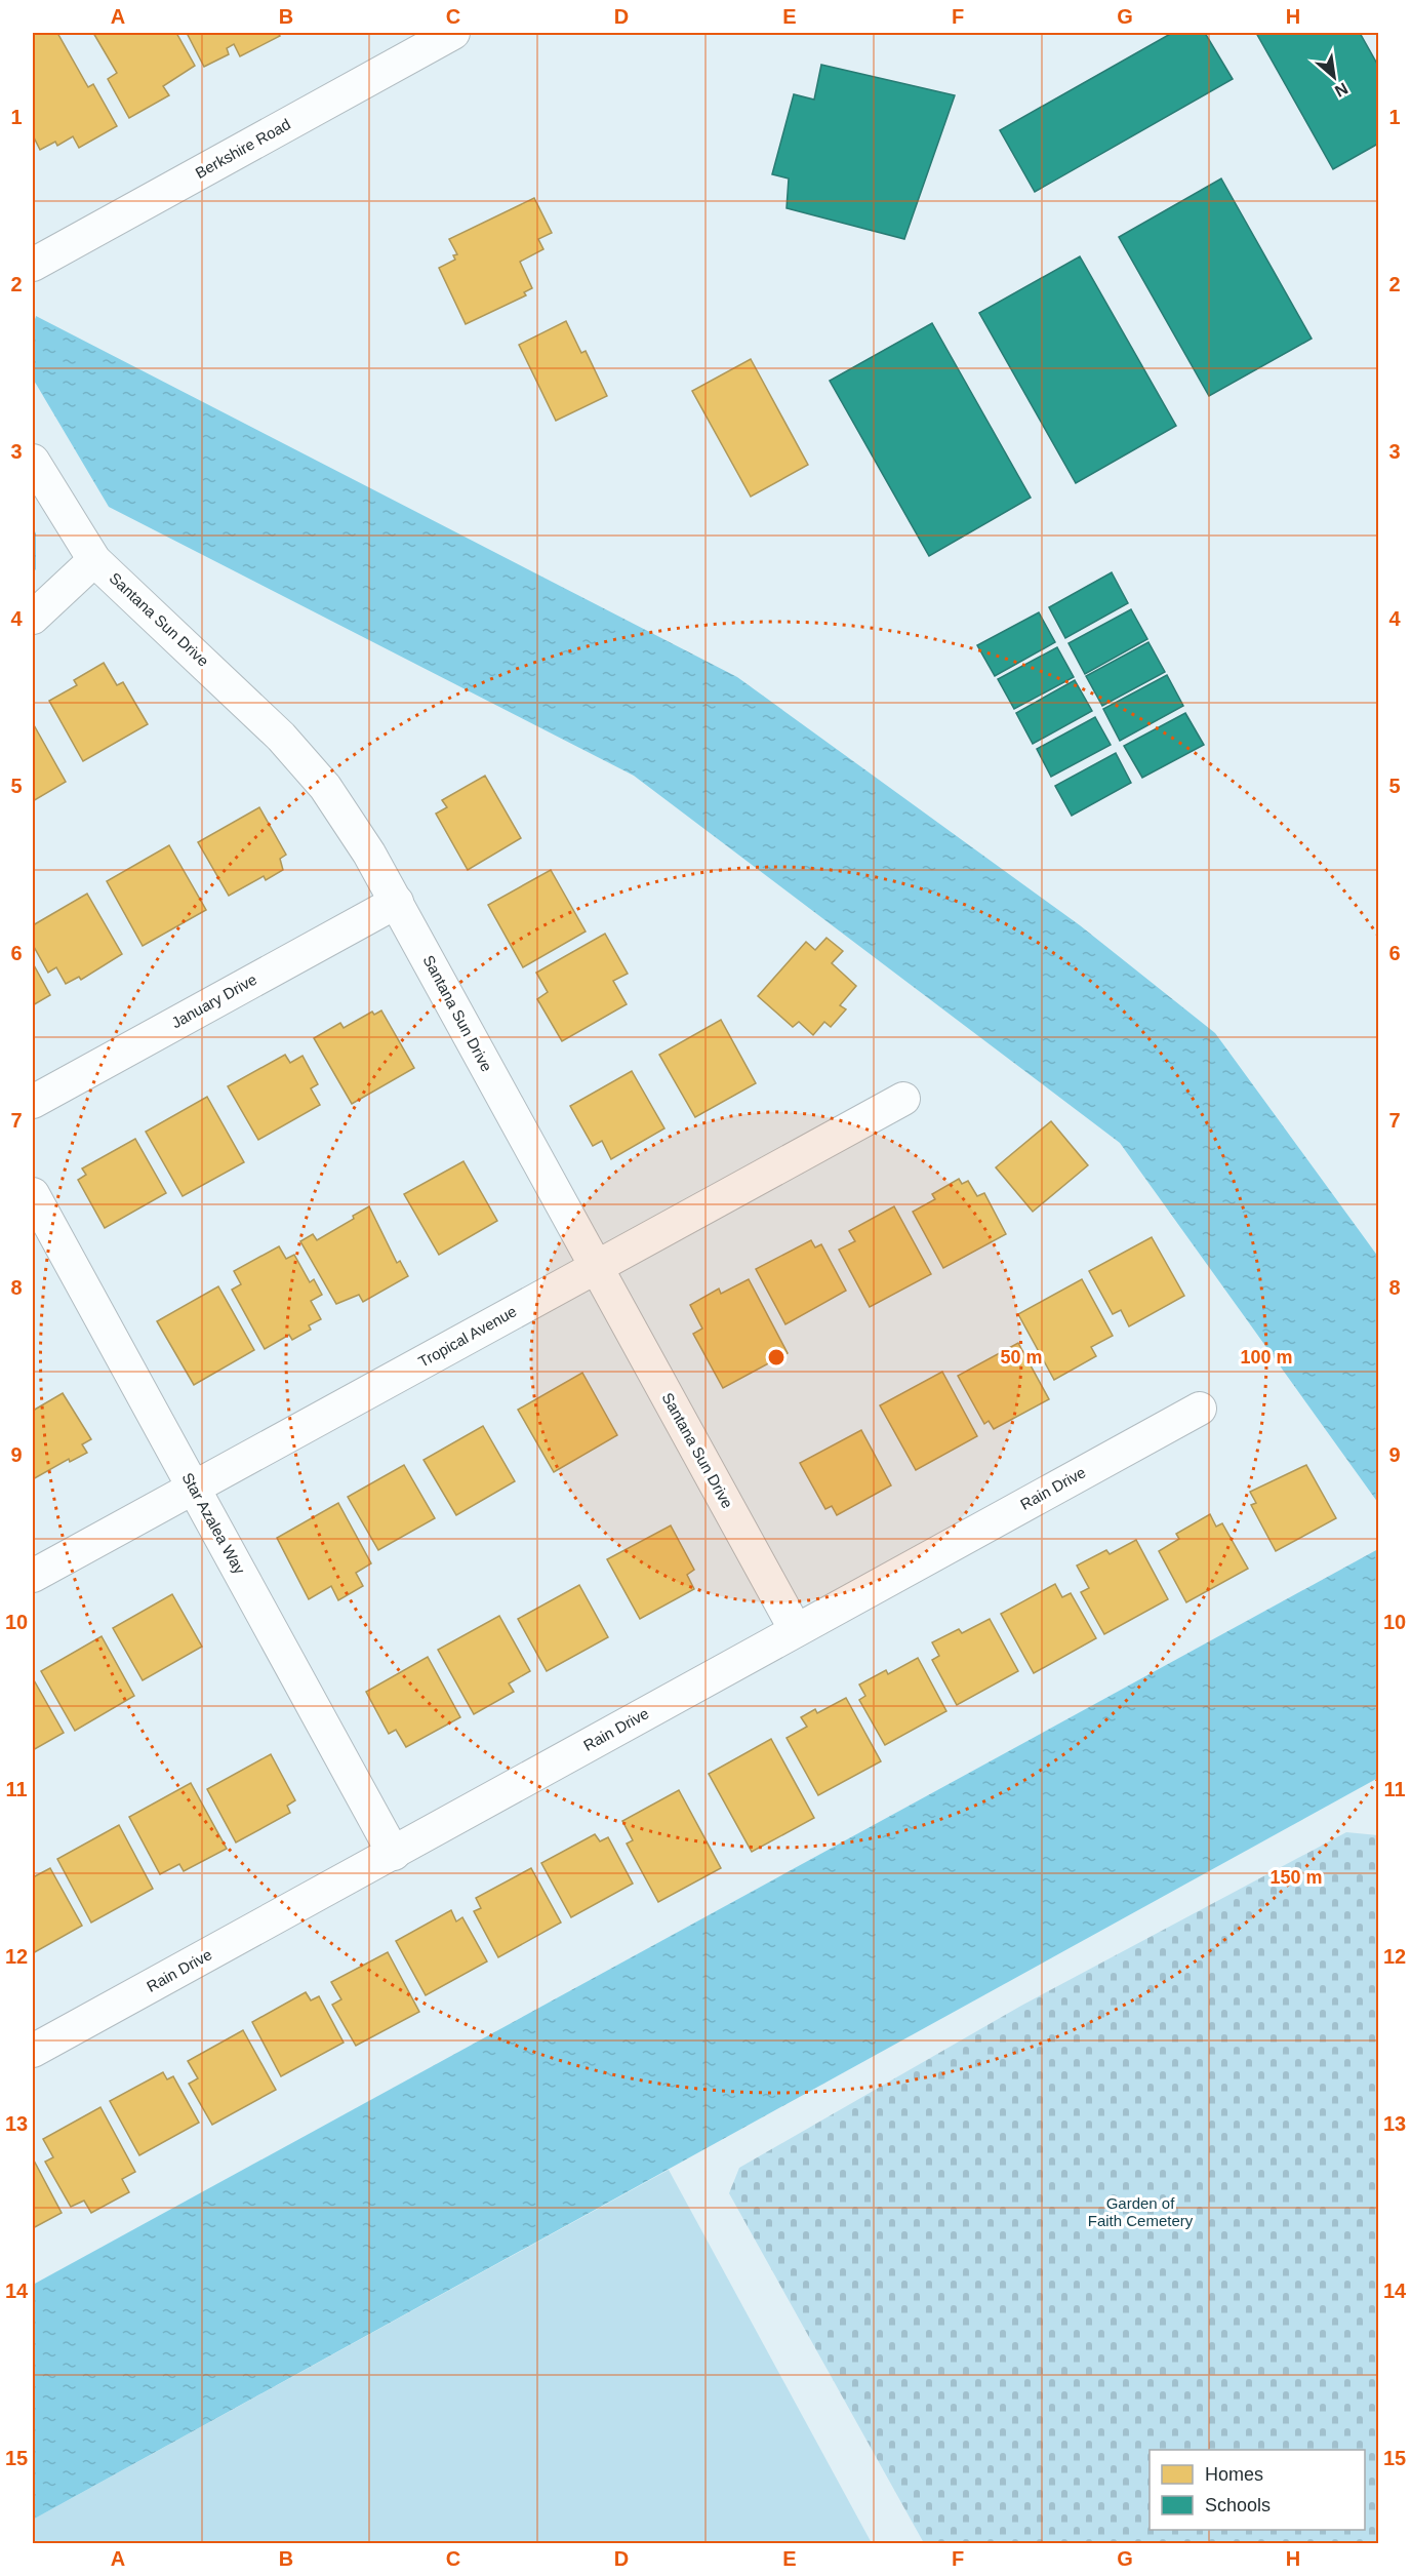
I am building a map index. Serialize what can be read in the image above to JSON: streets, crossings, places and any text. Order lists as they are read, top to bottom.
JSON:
{
  "streets": {
    "street": [
      "Berkshire Road",
      "Santana Sun Drive",
      "January Drive",
      "Tropical Avenue",
      "Rain Drive",
      "Star Azalea Way"
    ]
  },
  "crossings": [
    ["Santana Sun Drive", "January Drive"],
    ["Santana Sun Drive", "Tropical Avenue"],
    ["Santana Sun Drive", "Rain Drive"],
    ["Tropical Avenue", "Star Azalea Way"],
    ["Rain Drive", "Star Azalea Way"]
  ],
  "parks": ["Garden of Faith Cemetery"],
  "legend": ["Homes", "Schools"],
  "north": "bottom right",
  "grid": {
    "columns": [
      "A",
      "B",
      "C",
      "D",
      "E",
      "F",
      "G",
      "H"
    ],
    "rows": [
      "1",
      "2",
      "3",
      "4",
      "5",
      "6",
      "7",
      "8",
      "9",
      "10",
      "11",
      "12",
      "13",
      "14",
      "15"
    ]
  },
  "rings": ["50 m", "100 m", "150 m"]
}
